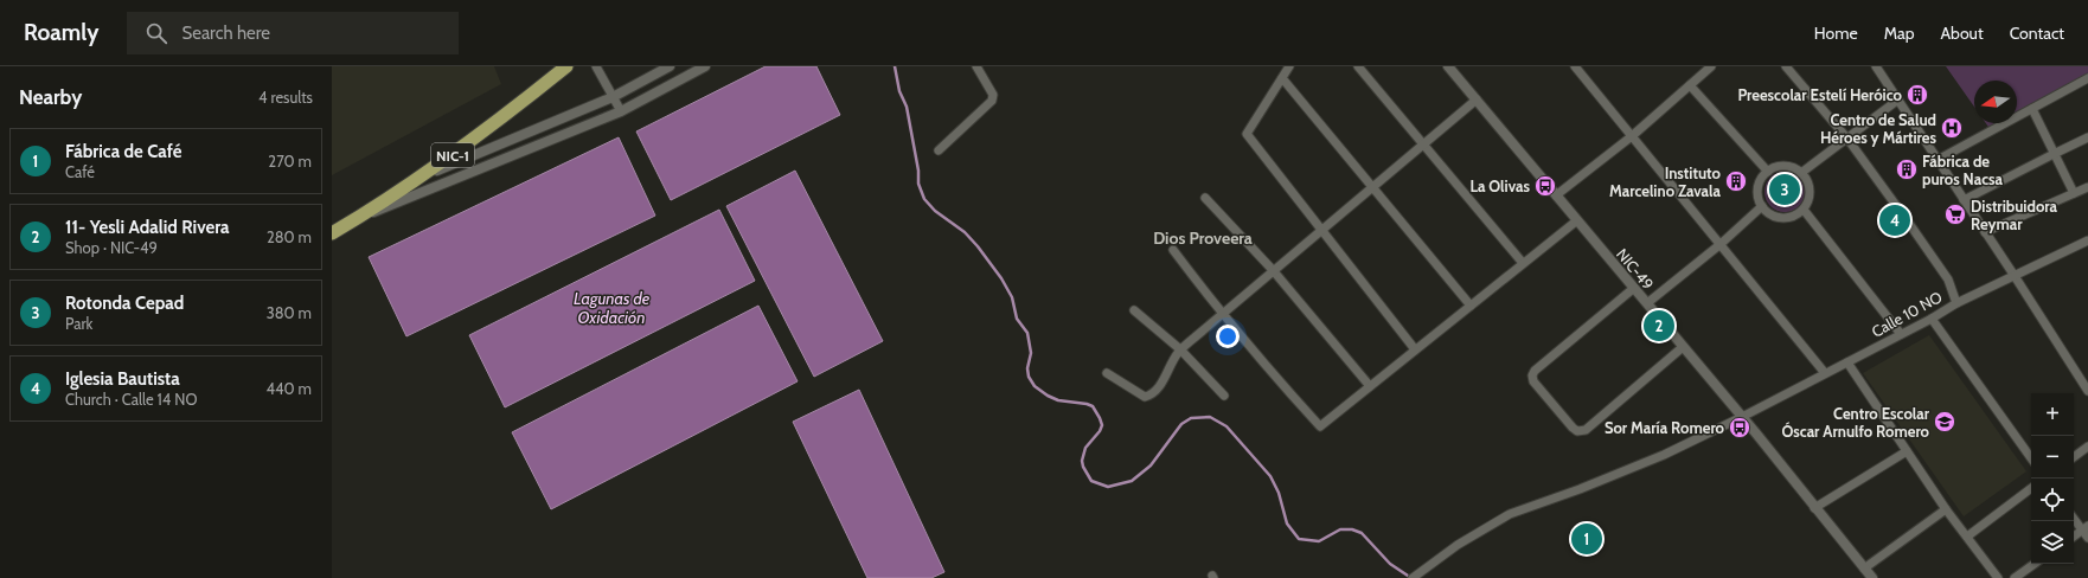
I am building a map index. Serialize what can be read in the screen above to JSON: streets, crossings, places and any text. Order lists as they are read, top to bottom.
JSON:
{
  "streets": {
    "highway": ["NIC-1"],
    "street": ["NIC-49", "Calle 10 NO"]
  },
  "crossings": [
    ["NIC-49", "Calle 10 NO"]
  ],
  "districts": ["Dios Proveera"],
  "water": ["Lagunas de Oxidación"],
  "places": {
    "building": ["Preescolar Estelí Heróico", "Fábrica de puros Nacsa", "Instituto Marcelino Zavala"],
    "hospital": ["Centro de Salud Héroes y Mártires"],
    "bus stop": ["La Olivas", "Sor María Romero"],
    "supermarket": ["Distribuidora Reymar"],
    "school or university": ["Centro Escolar Óscar Arnulfo Romero"]
  },
  "north": "left",
  "page": {
    "header": "Roamly",
    "search": "Search here",
    "nav": [
      "Home",
      "Map",
      "About",
      "Contact"
    ],
    "heading": ["Nearby", "4 results"],
    "list": [
      {
        "mark": "1",
        "name": "Fábrica de Café",
        "note": "Café",
        "value": "270 m"
      },
      {
        "mark": "2",
        "name": "11- Yesli Adalid Rivera",
        "note": "Shop · NIC-49",
        "value": "280 m"
      },
      {
        "mark": "3",
        "name": "Rotonda Cepad",
        "note": "Park",
        "value": "380 m"
      },
      {
        "mark": "4",
        "name": "Iglesia Bautista",
        "note": "Church · Calle 14 NO",
        "value": "440 m"
      }
    ],
    "pins": [
      "3",
      "4",
      "2",
      "1"
    ],
    "map_buttons": ["+", "−"]
  }
}
